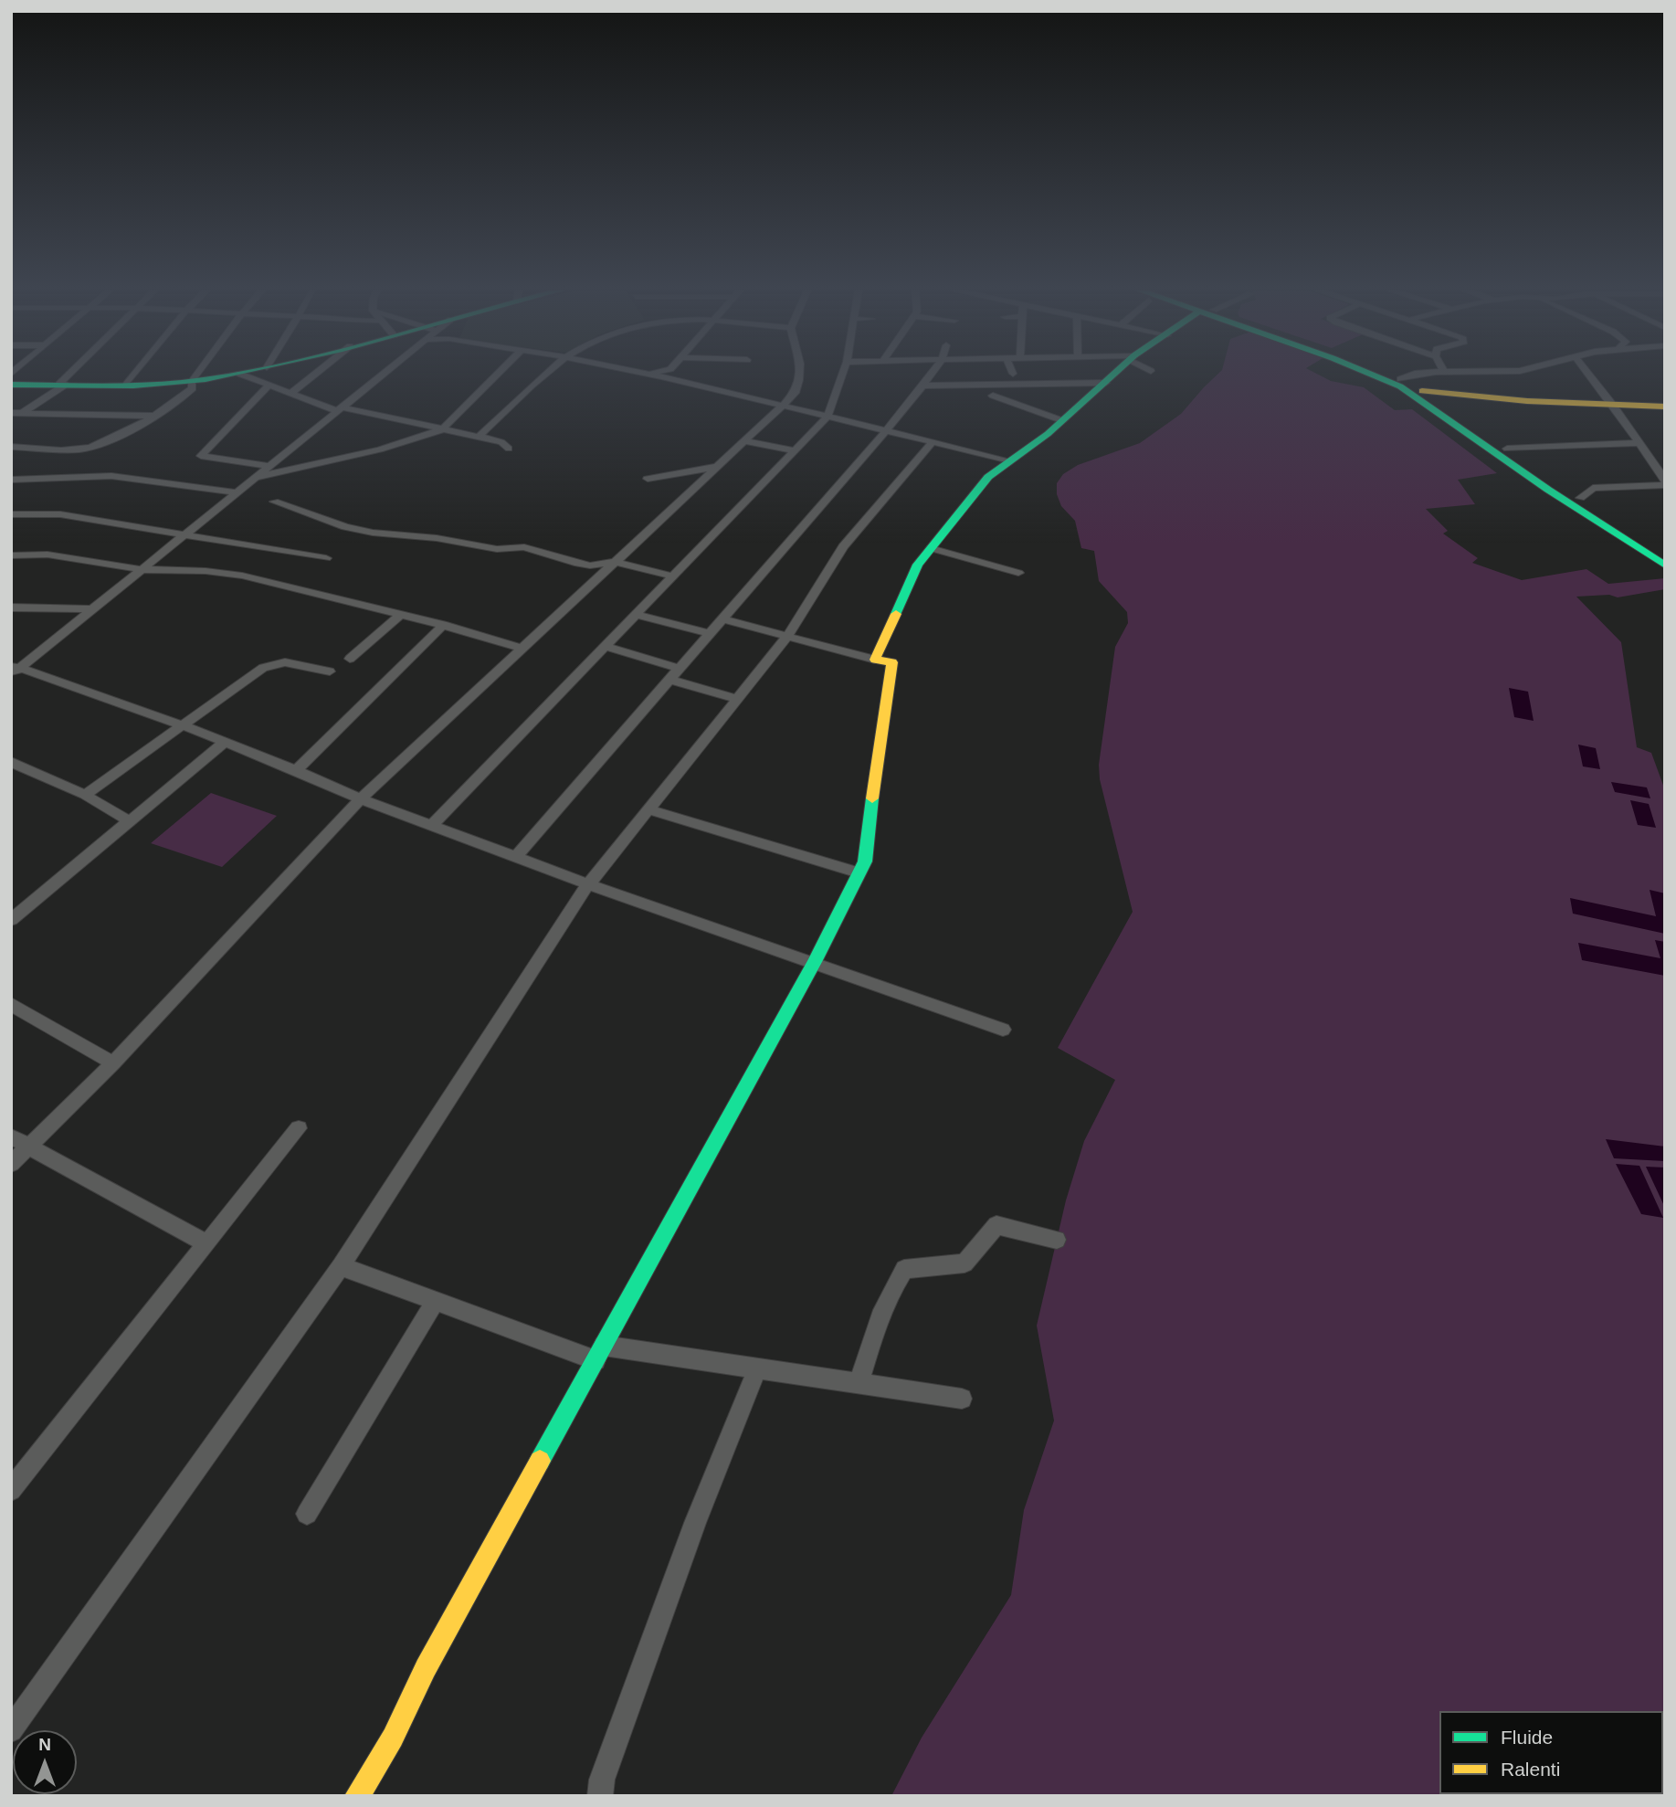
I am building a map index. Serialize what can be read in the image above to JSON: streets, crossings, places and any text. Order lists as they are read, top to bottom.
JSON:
{
  "legend": ["Fluide", "Ralenti"],
  "north": "top"
}
